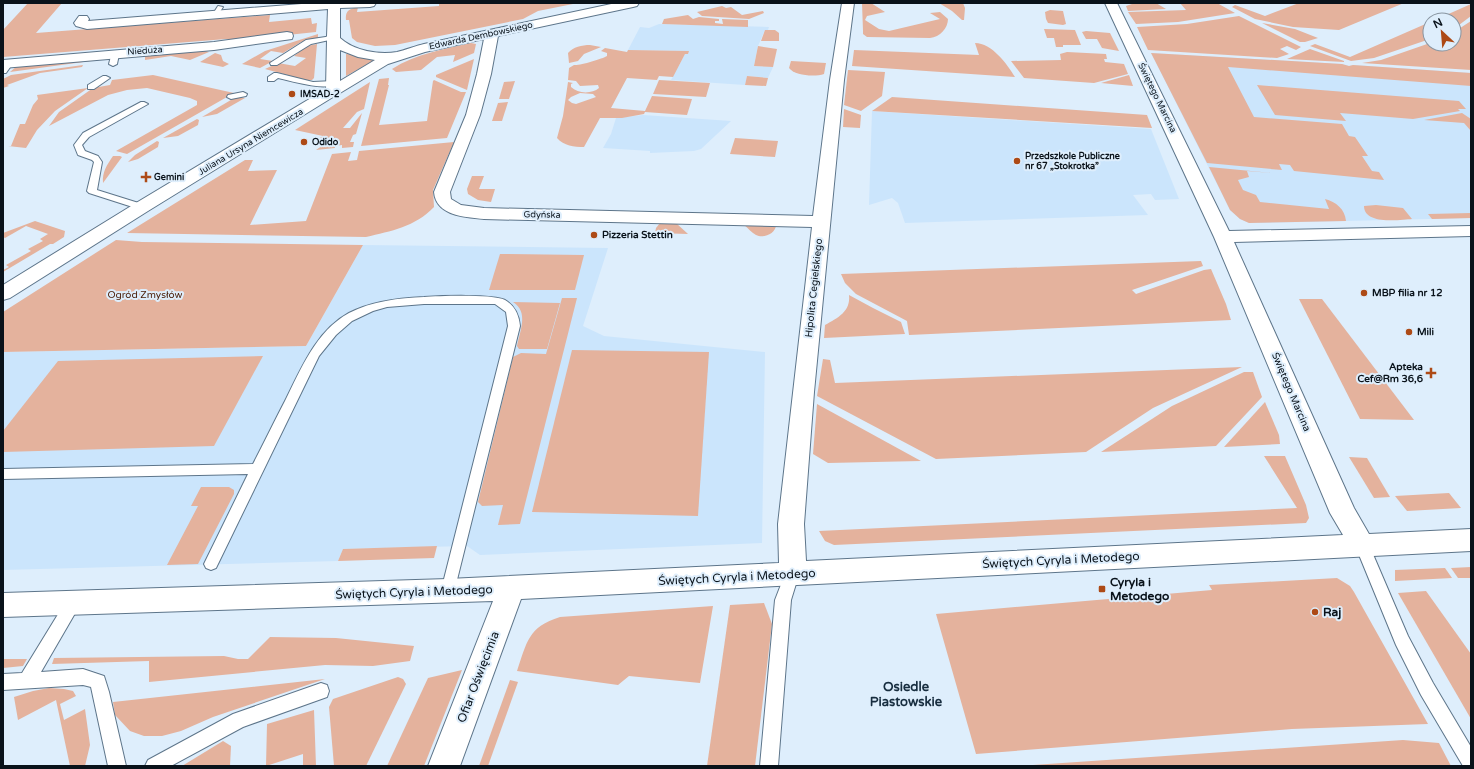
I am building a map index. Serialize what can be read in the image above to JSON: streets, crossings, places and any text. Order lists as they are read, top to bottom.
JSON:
{
  "streets": {
    "street": [
      "Edwarda Dembowskiego",
      "Nieduża",
      "Świętego Marcina",
      "Juliana Ursyna Niemcewicza",
      "Gdyńska",
      "Hipolita Cegielskiego",
      "Świętych Cyryla i Metodego",
      "Ofiar Oświęcimia"
    ]
  },
  "crossings": [
    ["Edwarda Dembowskiego", "Juliana Ursyna Niemcewicza"],
    ["Edwarda Dembowskiego", "Gdyńska"],
    ["Świętego Marcina", "Świętych Cyryla i Metodego"],
    ["Gdyńska", "Hipolita Cegielskiego"],
    ["Hipolita Cegielskiego", "Świętych Cyryla i Metodego"],
    ["Świętych Cyryla i Metodego", "Ofiar Oświęcimia"]
  ],
  "districts": ["Osiedle Piastowskie"],
  "parks": ["Ogród Zmysłów"],
  "places": {
    "other": [
      "IMSAD-2",
      "Odido",
      "Przedszkole Publiczne nr 67 „Stokrotka”",
      "Pizzeria Stettin",
      "MBP filia nr 12",
      "Mili",
      "Raj"
    ],
    "health": ["Gemini", "Apteka Cef@Rm 36,6"],
    "transit": ["Cyryla i Metodego"]
  },
  "north": "top left"
}
